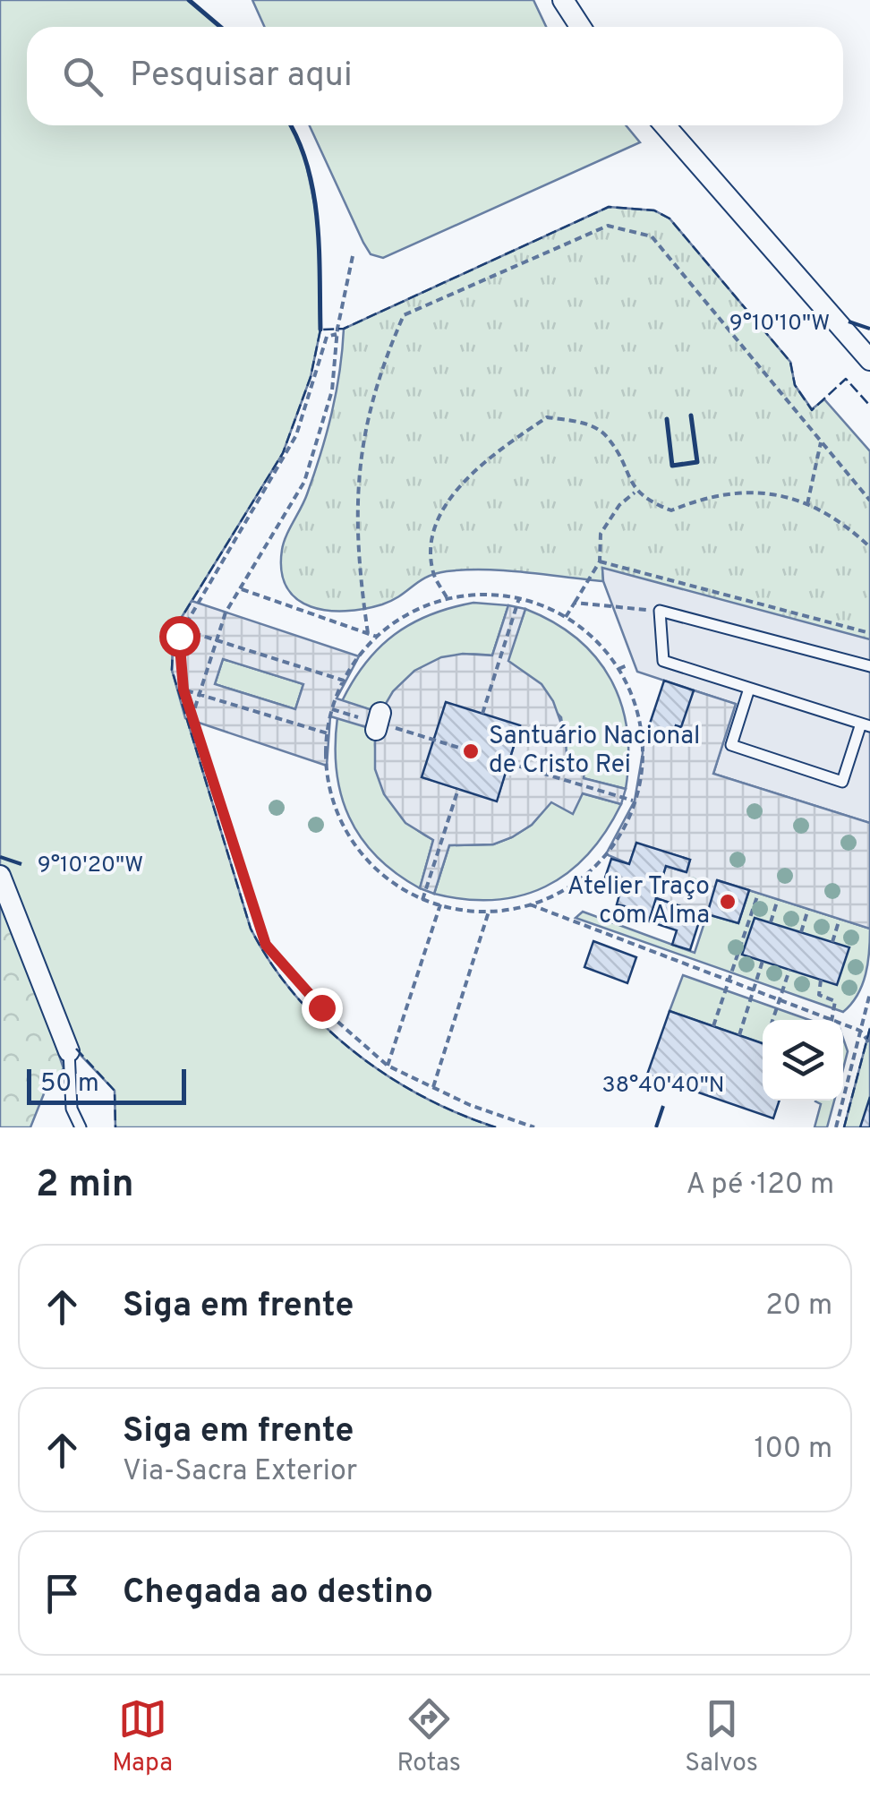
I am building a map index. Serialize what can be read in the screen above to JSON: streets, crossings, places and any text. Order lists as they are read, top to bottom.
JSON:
{
  "places": ["Santuário Nacional de Cristo Rei", "Atelier Traço com Alma"],
  "scale_bar": "50 m",
  "page": {
    "search": "Pesquisar aqui",
    "scale": "50 m",
    "heading": ["2 min", "A pé · 120 m"],
    "list": [
      ["Siga em frente", "20 m"],
      ["Siga em frente", "Via-Sacra Exterior", "100 m"],
      "Chegada ao destino"
    ],
    "nav": ["Mapa", "Rotas", "Salvos"]
  },
  "coordinates": ["9°10'10\"W", "9°10'20\"W", "38°40'40\"N"]
}
